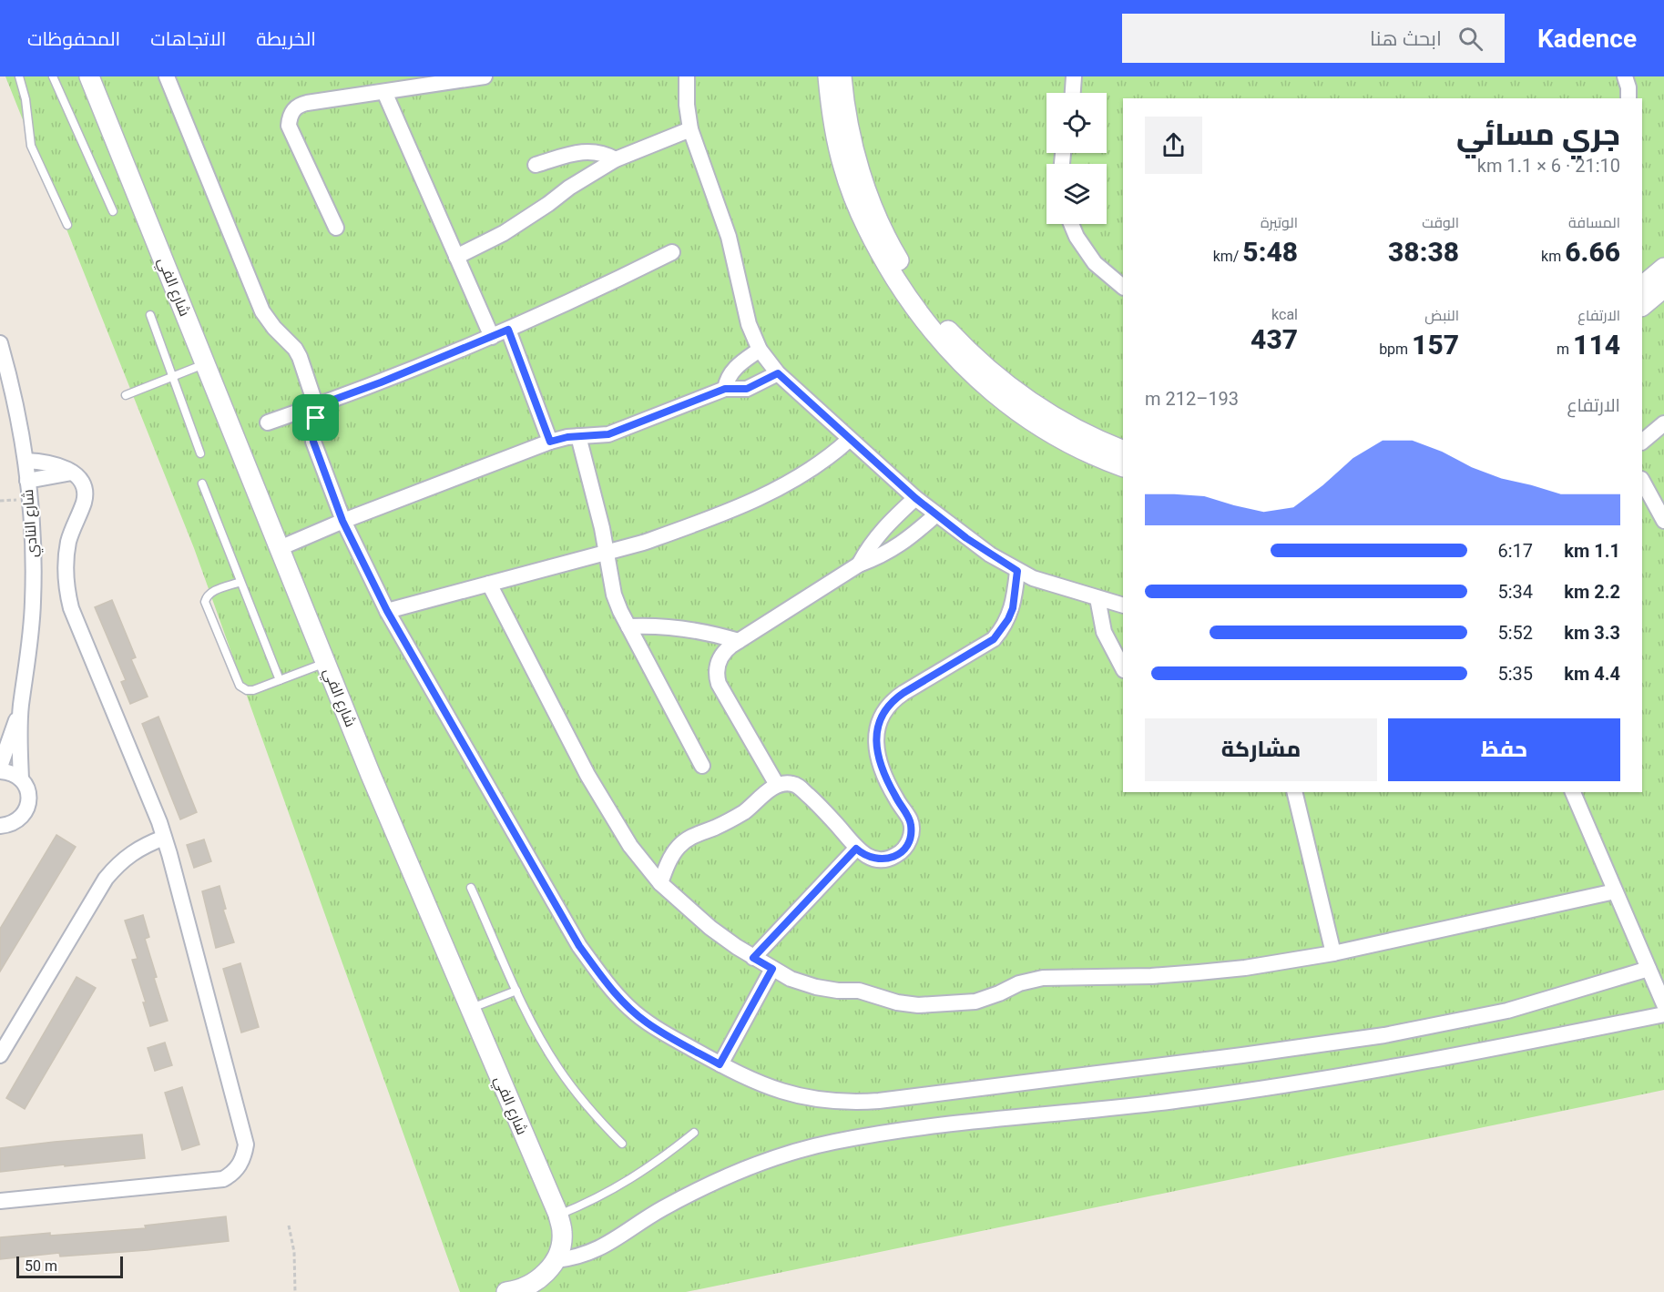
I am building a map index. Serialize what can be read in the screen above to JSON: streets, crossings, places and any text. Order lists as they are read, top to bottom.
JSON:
{
  "streets": {
    "street": ["شارع الفي", "شارع النادي"]
  },
  "scale_bar": "50 m",
  "page": {
    "header": "Kadence",
    "search": "ابحث هنا",
    "nav": ["الخريطة", "الاتجاهات", "المحفوظات"],
    "heading": ["جري مسائي", "21:10 · 6 × 1.1 km"],
    "stats": [
      ["المسافة", "6.66 km"],
      ["الوقت", "38:38"],
      ["الوتيرة", "5:48 /km"],
      ["الارتفاع", "114 m"],
      ["النبض", "157 bpm"],
      ["kcal", "437"]
    ],
    "chart": ["الارتفاع", "193–212 m"],
    "list": [
      {
        "name": "1.1 km",
        "note": "6:17"
      },
      {
        "name": "2.2 km",
        "note": "5:34"
      },
      {
        "name": "3.3 km",
        "note": "5:52"
      },
      {
        "name": "4.4 km",
        "note": "5:35"
      }
    ],
    "buttons": ["حفظ", "مشاركة"],
    "scale": "50 m"
  }
}
